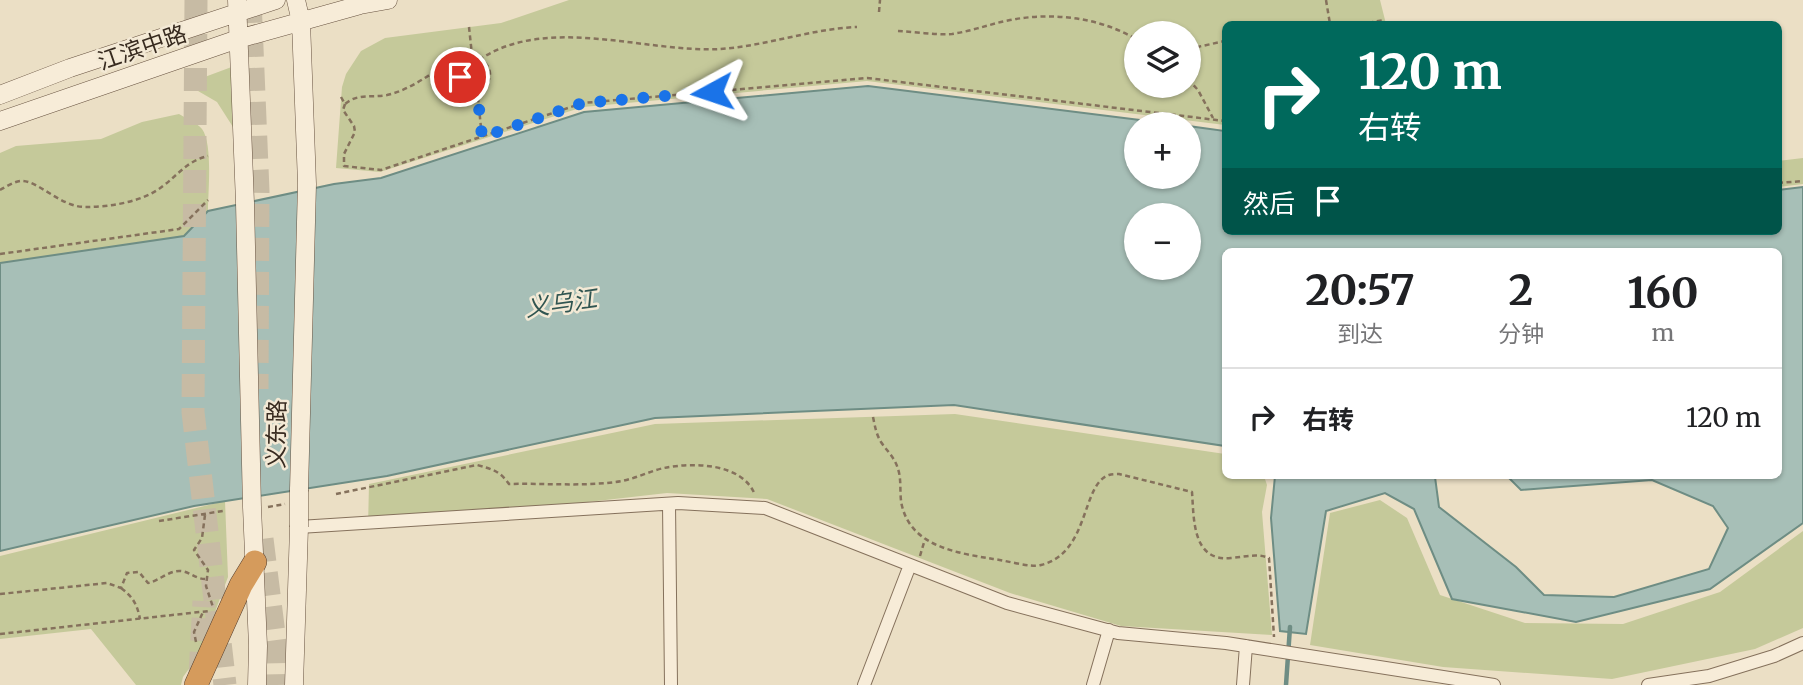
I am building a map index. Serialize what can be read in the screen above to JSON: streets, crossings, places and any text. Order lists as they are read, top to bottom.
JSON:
{
  "streets": {
    "main road": ["江滨中路", "义东路"]
  },
  "crossings": [
    ["江滨中路", "义东路"]
  ],
  "water": ["义乌江"],
  "page": {
    "map_buttons": ["+", "−"],
    "turn": ["120 m", "右转"],
    "then": "然后",
    "eta": [
      "20:57",
      "到达",
      "2",
      "分钟",
      "160",
      "m"
    ],
    "list": [
      {
        "name": "右转",
        "value": "120 m"
      }
    ]
  }
}
